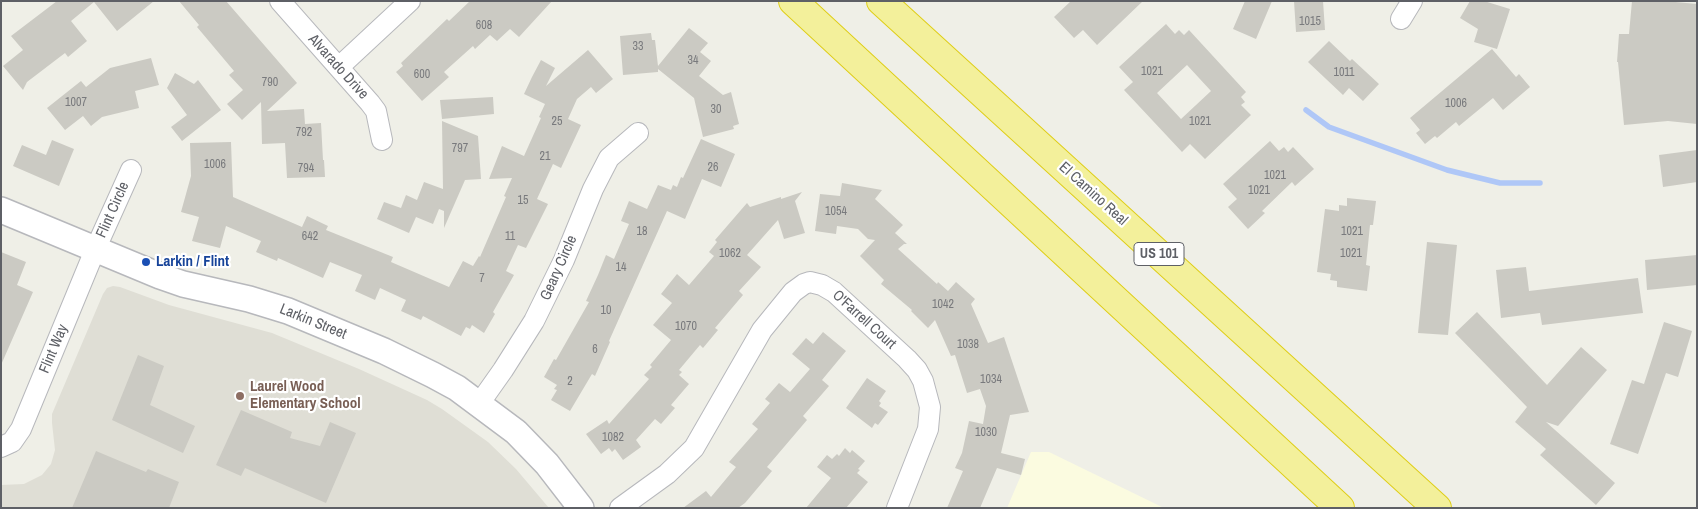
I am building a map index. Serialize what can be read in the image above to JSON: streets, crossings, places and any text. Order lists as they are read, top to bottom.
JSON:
{
  "streets": {
    "highway": ["El Camino Real", "US 101"],
    "street": [
      "Alvarado Drive",
      "Flint Circle",
      "Geary Circle",
      "O'Farrell Court",
      "Larkin Street",
      "Flint Way"
    ]
  },
  "crossings": [
    ["Flint Circle", "Larkin Street"],
    ["Flint Circle", "Flint Way"],
    ["Geary Circle", "Larkin Street"],
    ["Larkin Street", "Flint Way"]
  ],
  "places": ["Larkin / Flint", "Laurel Wood Elementary School"],
  "house_numbers": [
    "1015",
    "608",
    "33",
    "34",
    "1021",
    "1011",
    "600",
    "790",
    "1007",
    "1006",
    "30",
    "25",
    "1021",
    "792",
    "797",
    "21",
    "1006",
    "26",
    "794",
    "1021",
    "1021",
    "15",
    "1054",
    "18",
    "1021",
    "642",
    "11",
    "1062",
    "1021",
    "14",
    "7",
    "1042",
    "10",
    "1070",
    "1038",
    "6",
    "1034",
    "2",
    "1030",
    "1082"
  ]
}
